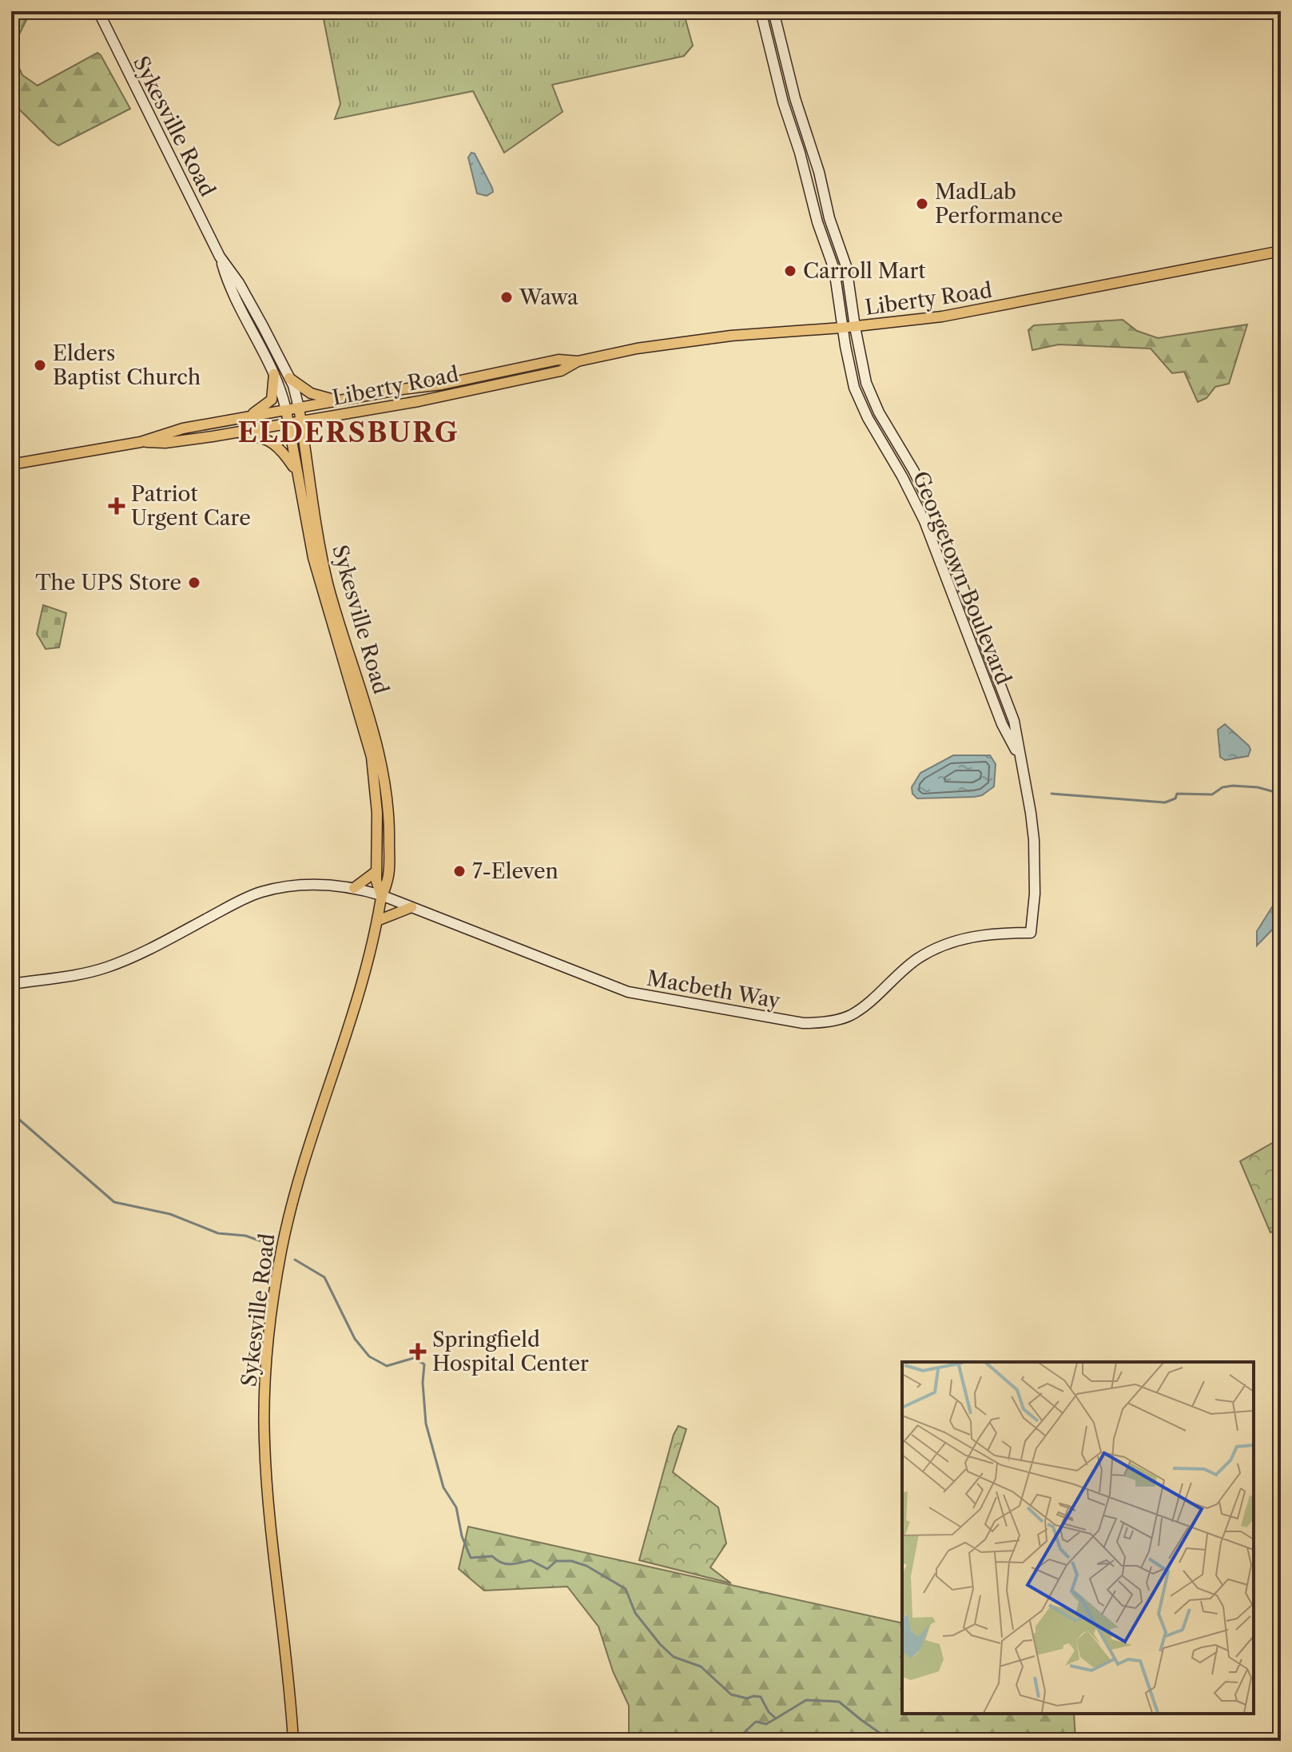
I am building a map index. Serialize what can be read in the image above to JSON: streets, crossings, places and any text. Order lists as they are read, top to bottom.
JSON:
{
  "streets": {
    "main road": ["Sykesville Road", "Liberty Road"],
    "street": ["Georgetown Boulevard", "Macbeth Way"]
  },
  "crossings": [
    ["Sykesville Road", "Liberty Road"],
    ["Sykesville Road", "Macbeth Way"],
    ["Liberty Road", "Georgetown Boulevard"],
    ["Georgetown Boulevard", "Macbeth Way"]
  ],
  "districts": ["ELDERSBURG"],
  "places": {
    "other": [
      "MadLab Performance",
      "Carroll Mart",
      "Wawa",
      "Elders Baptist Church",
      "The UPS Store",
      "7-Eleven"
    ],
    "health": ["Patriot Urgent Care", "Springfield Hospital Center"]
  }
}
